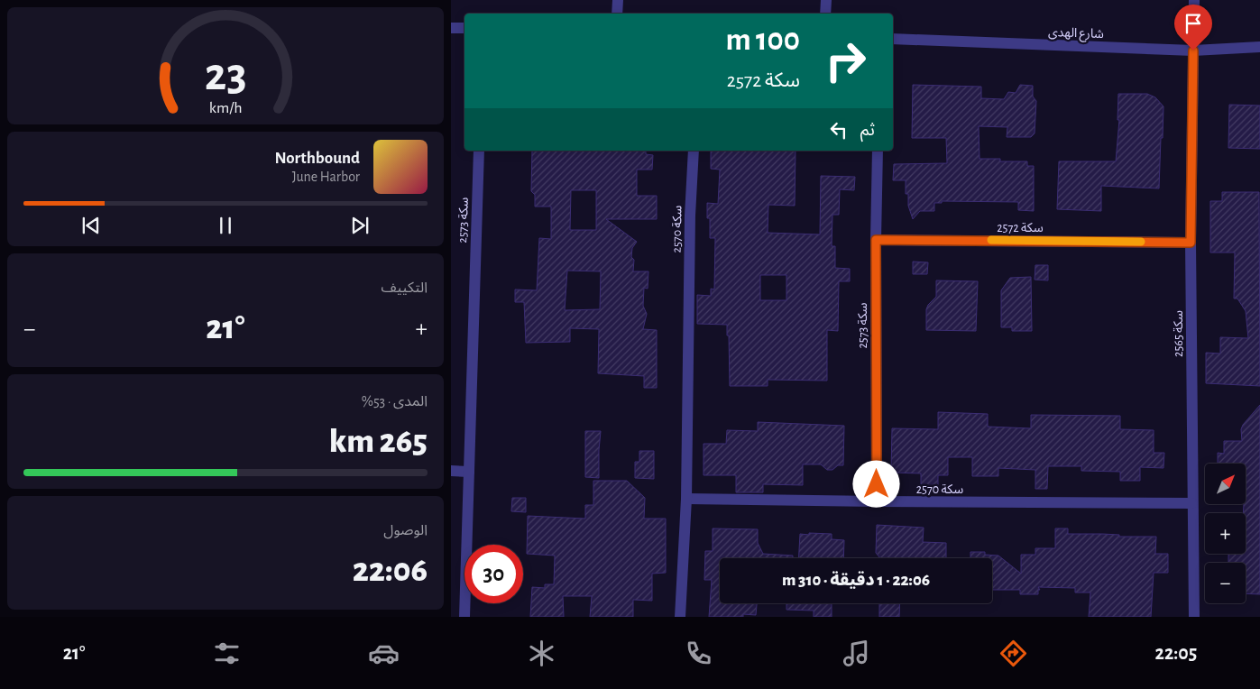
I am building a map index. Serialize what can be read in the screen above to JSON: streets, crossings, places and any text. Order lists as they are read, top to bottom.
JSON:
{
  "streets": {
    "street": [
      "شارع الهدى",
      "سكة 2573",
      "سكة 2572",
      "سكة 2570",
      "سكة 2565"
    ]
  },
  "crossings": [
    ["شارع الهدى", "سكة 2565"],
    ["سكة 2573", "سكة 2572"],
    ["سكة 2573", "سكة 2570"],
    ["سكة 2572", "سكة 2565"],
    ["سكة 2570", "سكة 2565"]
  ],
  "north": "top right",
  "page": {
    "turn": ["100 m", "سكة 2572"],
    "then": "ثم",
    "song": ["Northbound", "June Harbor"],
    "tile": [
      "التكييف",
      ["المدى · 53%", "265 km"],
      ["الوصول", "22:06"]
    ],
    "heat": ["−", "21°", "+"],
    "map_buttons": ["+", "−"],
    "limit": "30",
    "trip": "22:06 · 1 دقيقة · 310 m",
    "tabs": ["22:05", "21°"],
    "gauge": ["23", "km/h"]
  }
}
